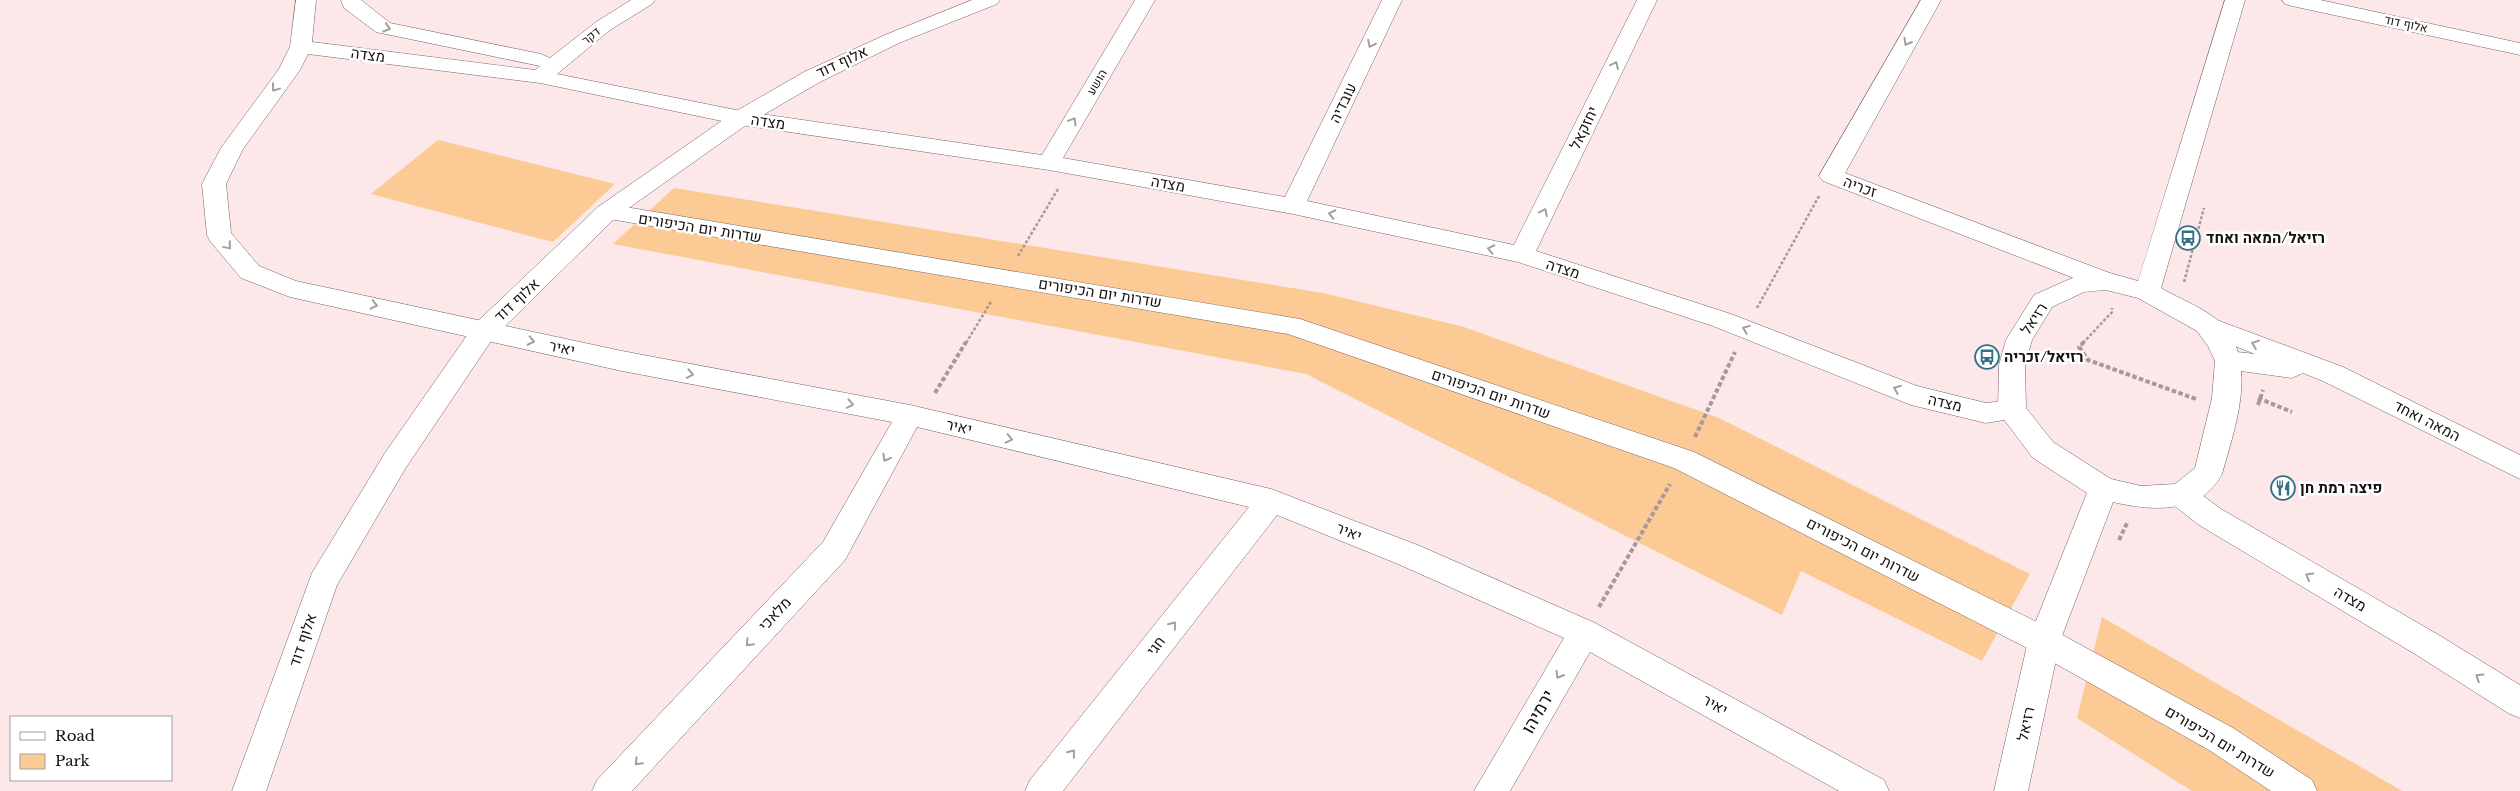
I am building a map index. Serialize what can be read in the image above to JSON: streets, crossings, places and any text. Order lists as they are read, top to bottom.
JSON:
{
  "streets": {
    "street": [
      "אלוף דוד",
      "דקר",
      "מצדה",
      "הושע",
      "עובדיה",
      "יחזקאל",
      "זכריה",
      "שדרות יום הכיפורים",
      "רזיאל",
      "יאיר",
      "המאה ואחד",
      "מלאכי",
      "חגי",
      "ירמיהו"
    ]
  },
  "crossings": [
    ["אלוף דוד", "מצדה"],
    ["אלוף דוד", "שדרות יום הכיפורים"],
    ["אלוף דוד", "יאיר"],
    ["דקר", "מצדה"],
    ["מצדה", "הושע"],
    ["מצדה", "עובדיה"],
    ["מצדה", "יחזקאל"],
    ["מצדה", "רזיאל"],
    ["מצדה", "יאיר"],
    ["זכריה", "רזיאל"],
    ["שדרות יום הכיפורים", "רזיאל"],
    ["רזיאל", "המאה ואחד"],
    ["יאיר", "מלאכי"],
    ["יאיר", "חגי"],
    ["יאיר", "ירמיהו"]
  ],
  "one_way": [
    "הושע",
    "עובדיה",
    "יחזקאל",
    "זכריה",
    "יאיר",
    "מלאכי",
    "חגי",
    "ירמיהו"
  ],
  "places": {
    "bus stop": ["רזיאל/המאה ואחד", "רזיאל/זכריה"],
    "restaurant": ["פיצה רמת חן"]
  },
  "legend": ["Road", "Park"]
}
